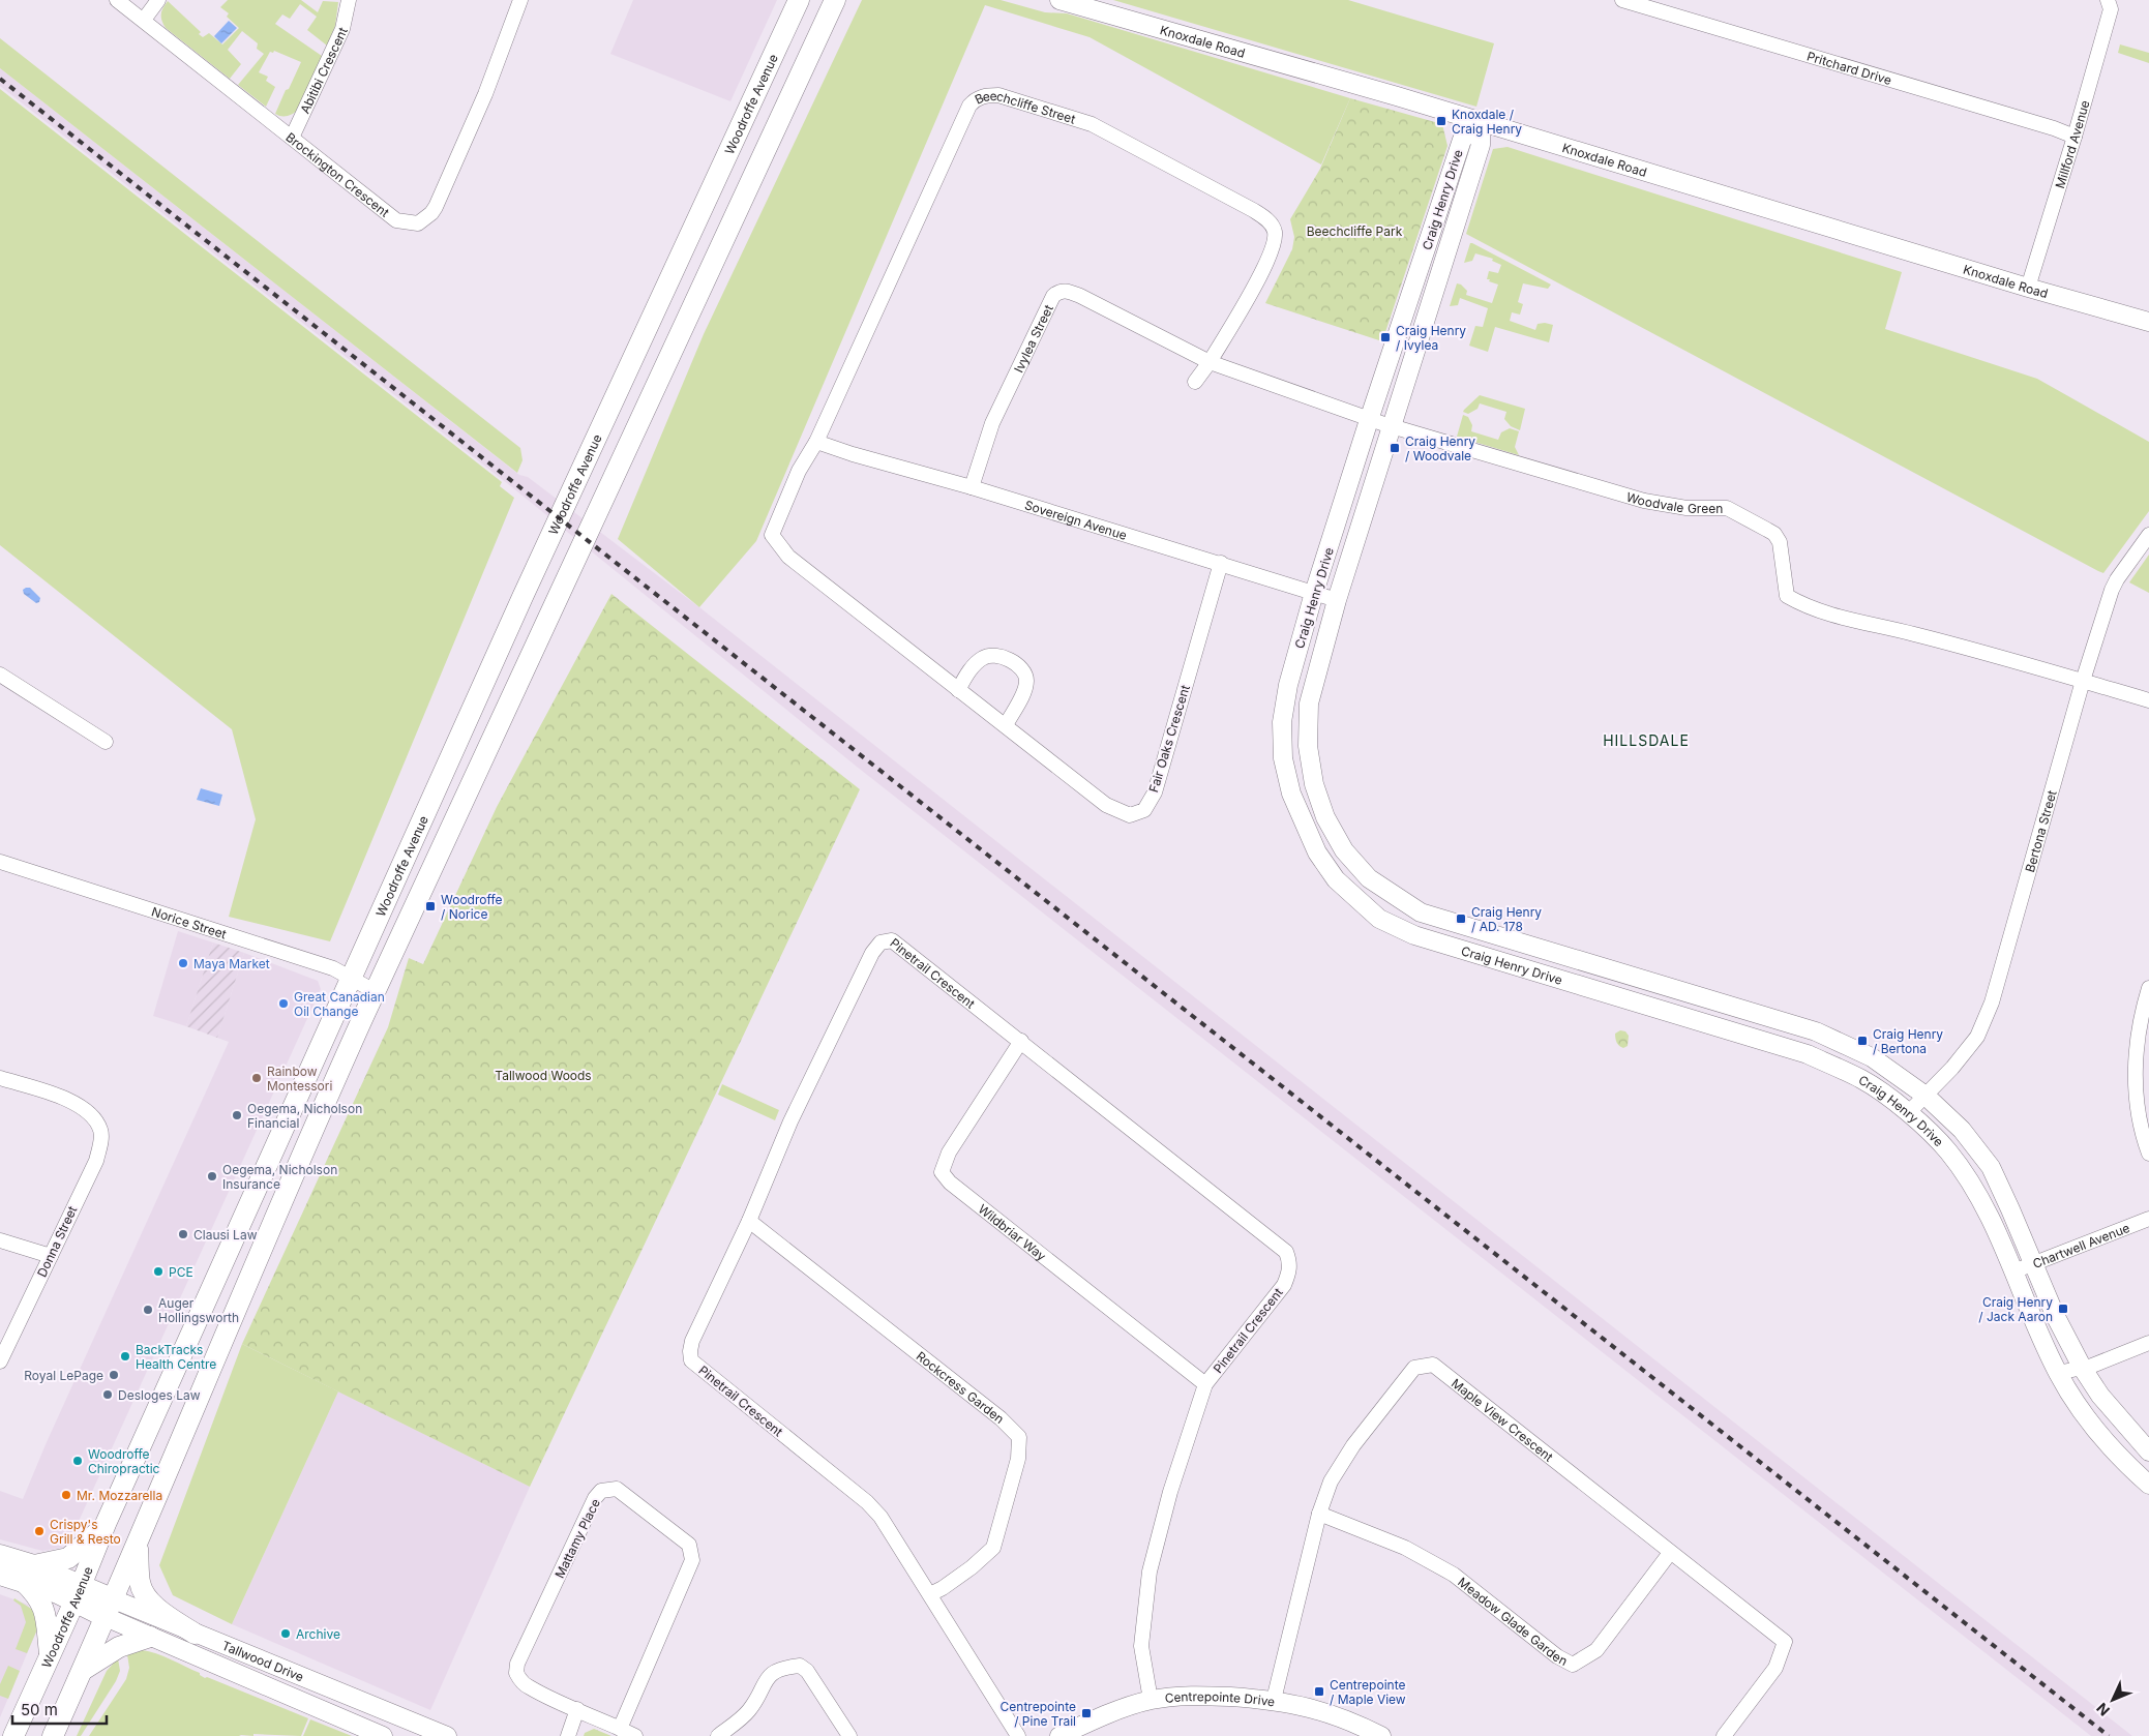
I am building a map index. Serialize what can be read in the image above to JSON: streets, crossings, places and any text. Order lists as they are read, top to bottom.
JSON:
{
  "streets": {
    "main road": ["Woodroffe Avenue", "Tallwood Drive"],
    "street": [
      "Knoxdale Road",
      "Pritchard Drive",
      "Abitibi Crescent",
      "Beechcliffe Street",
      "Millford Avenue",
      "Brockington Crescent",
      "Craig Henry Drive",
      "Ivylea Street",
      "Woodvale Green",
      "Sovereign Avenue",
      "Fair Oaks Crescent",
      "Bertona Street",
      "Norice Street",
      "Pinetrail Crescent",
      "Wildbriar Way",
      "Donna Street",
      "Chartwell Avenue",
      "Rockcress Garden",
      "Maple View Crescent",
      "Mattamy Place",
      "Meadow Glade Garden",
      "Centrepointe Drive"
    ]
  },
  "crossings": [
    ["Knoxdale Road", "Millford Avenue"],
    ["Knoxdale Road", "Craig Henry Drive"],
    ["Pritchard Drive", "Millford Avenue"],
    ["Abitibi Crescent", "Brockington Crescent"],
    ["Woodroffe Avenue", "Norice Street"],
    ["Woodroffe Avenue", "Tallwood Drive"],
    ["Beechcliffe Street", "Ivylea Street"],
    ["Beechcliffe Street", "Sovereign Avenue"],
    ["Beechcliffe Street", "Fair Oaks Crescent"],
    ["Craig Henry Drive", "Ivylea Street"],
    ["Craig Henry Drive", "Woodvale Green"],
    ["Craig Henry Drive", "Sovereign Avenue"],
    ["Craig Henry Drive", "Bertona Street"],
    ["Craig Henry Drive", "Chartwell Avenue"],
    ["Ivylea Street", "Woodvale Green"],
    ["Ivylea Street", "Sovereign Avenue"],
    ["Woodvale Green", "Bertona Street"],
    ["Sovereign Avenue", "Fair Oaks Crescent"],
    ["Pinetrail Crescent", "Wildbriar Way"],
    ["Pinetrail Crescent", "Rockcress Garden"],
    ["Pinetrail Crescent", "Centrepointe Drive"],
    ["Maple View Crescent", "Meadow Glade Garden"],
    ["Maple View Crescent", "Centrepointe Drive"]
  ],
  "districts": ["HILLSDALE"],
  "parks": ["Beechcliffe Park", "Tallwood Woods"],
  "places": {
    "transit": [
      "Knoxdale / Craig Henry",
      "Craig Henry / Ivylea",
      "Craig Henry / Woodvale",
      "Woodroffe / Norice",
      "Craig Henry / AD. 178",
      "Craig Henry / Bertona",
      "Craig Henry / Jack Aaron",
      "Centrepointe / Maple View",
      "Centrepointe / Pine Trail"
    ],
    "other": [
      "Maya Market",
      "Great Canadian Oil Change",
      "Rainbow Montessori",
      "Oegema, Nicholson Financial",
      "Oegema, Nicholson Insurance",
      "Clausi Law",
      "PCE",
      "Auger Hollingsworth",
      "BackTracks Health Centre",
      "Royal LePage",
      "Desloges Law",
      "Woodroffe Chiropractic",
      "Mr. Mozzarella",
      "Crispy's Grill & Resto",
      "Archive"
    ]
  },
  "scale_bar": "50 m",
  "north": "bottom left"
}
